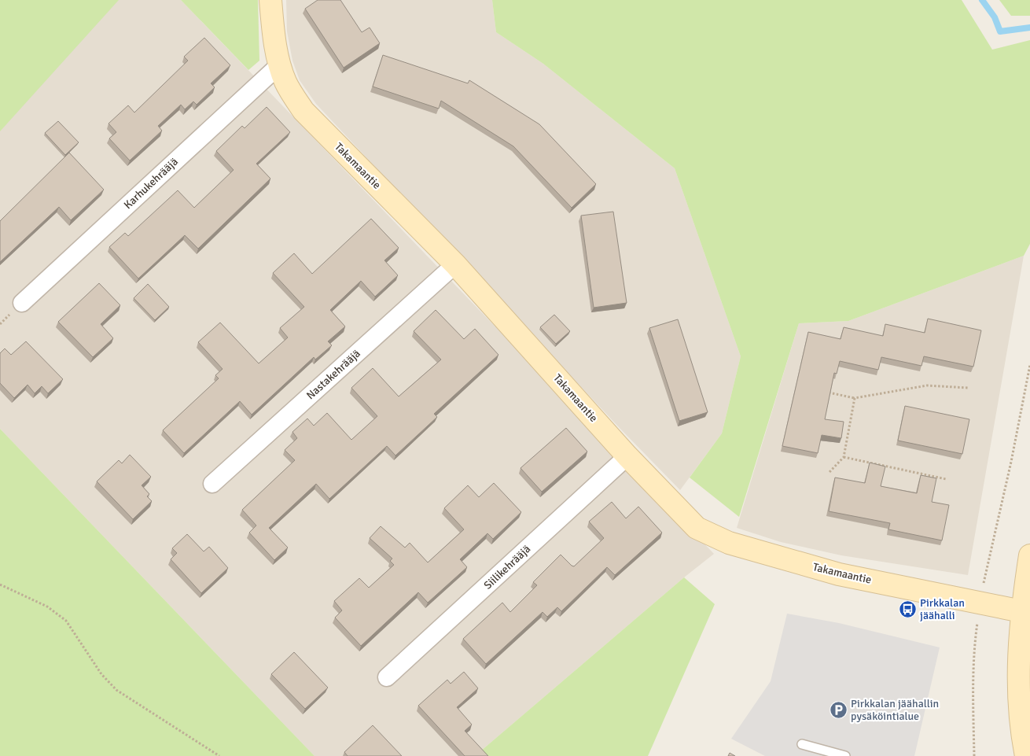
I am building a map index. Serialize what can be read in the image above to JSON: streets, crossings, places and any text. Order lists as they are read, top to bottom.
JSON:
{
  "streets": {
    "street": [
      "Takamaantie",
      "Karhukehrääjä",
      "Nastakehrääjä",
      "Siilikehrääjä"
    ]
  },
  "crossings": [
    ["Takamaantie", "Karhukehrääjä"],
    ["Takamaantie", "Nastakehrääjä"],
    ["Takamaantie", "Siilikehrääjä"]
  ],
  "places": {
    "bus stop": ["Pirkkalan jäähalli"],
    "parking": ["Pirkkalan jäähallin pysäköintialue"]
  }
}
